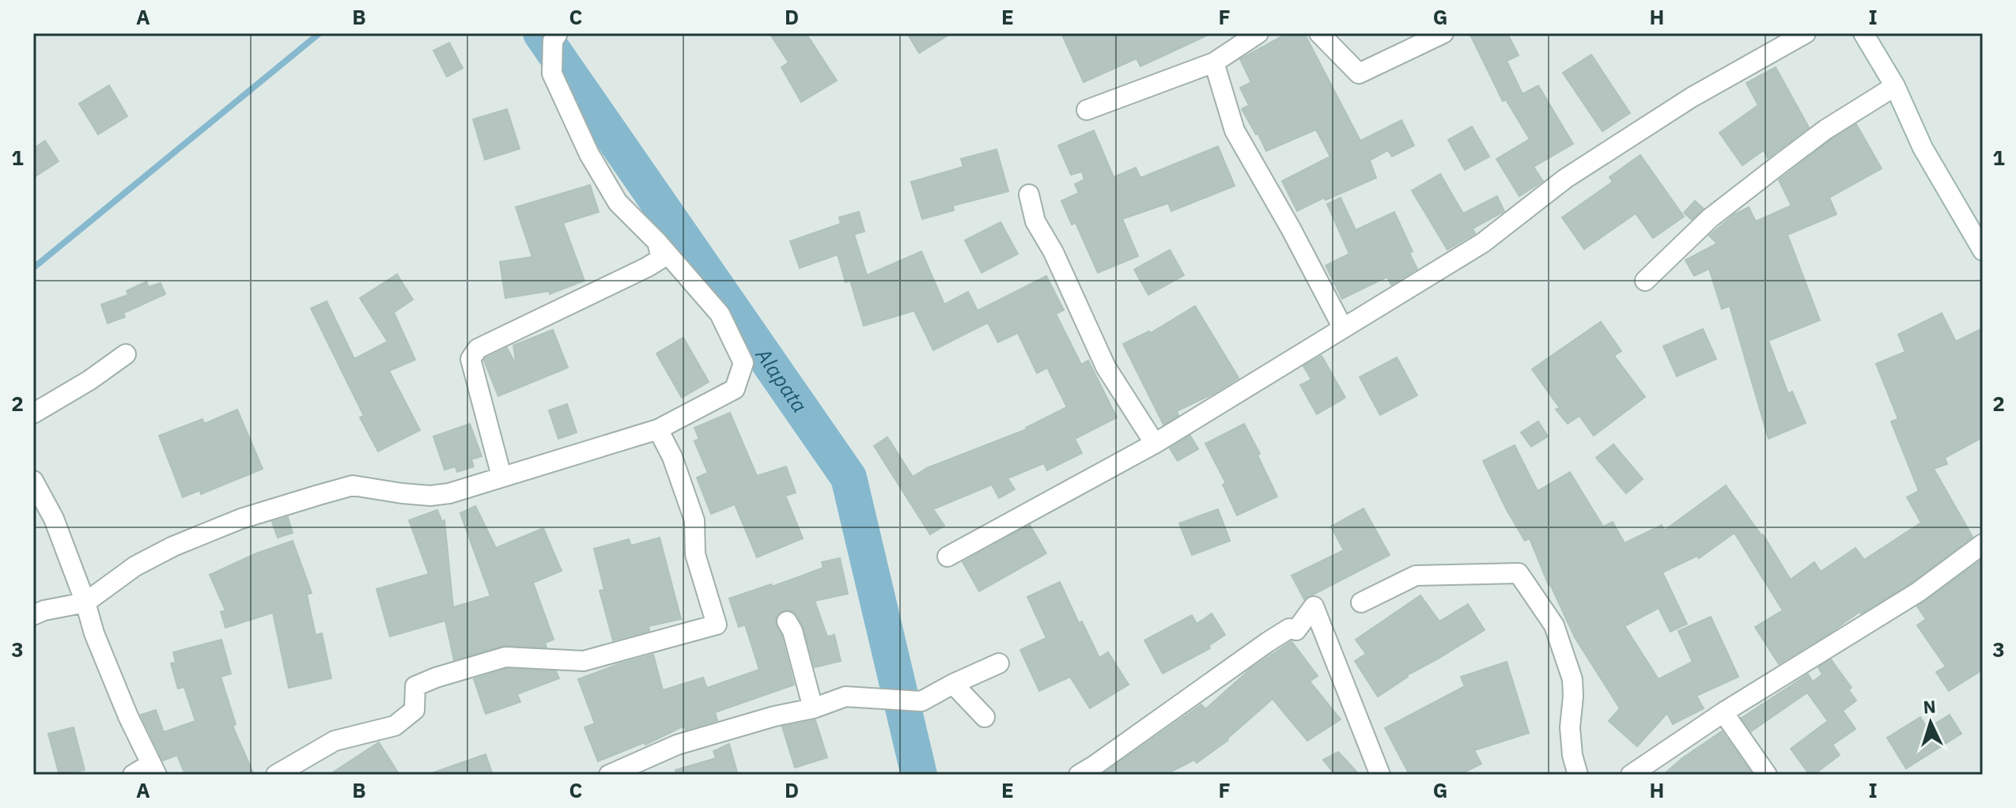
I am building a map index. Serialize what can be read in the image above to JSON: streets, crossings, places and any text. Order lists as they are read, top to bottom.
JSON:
{
  "water": ["Alapata"],
  "north": "top",
  "grid": {
    "columns": [
      "A",
      "B",
      "C",
      "D",
      "E",
      "F",
      "G",
      "H",
      "I"
    ],
    "rows": ["1", "2", "3"]
  }
}
